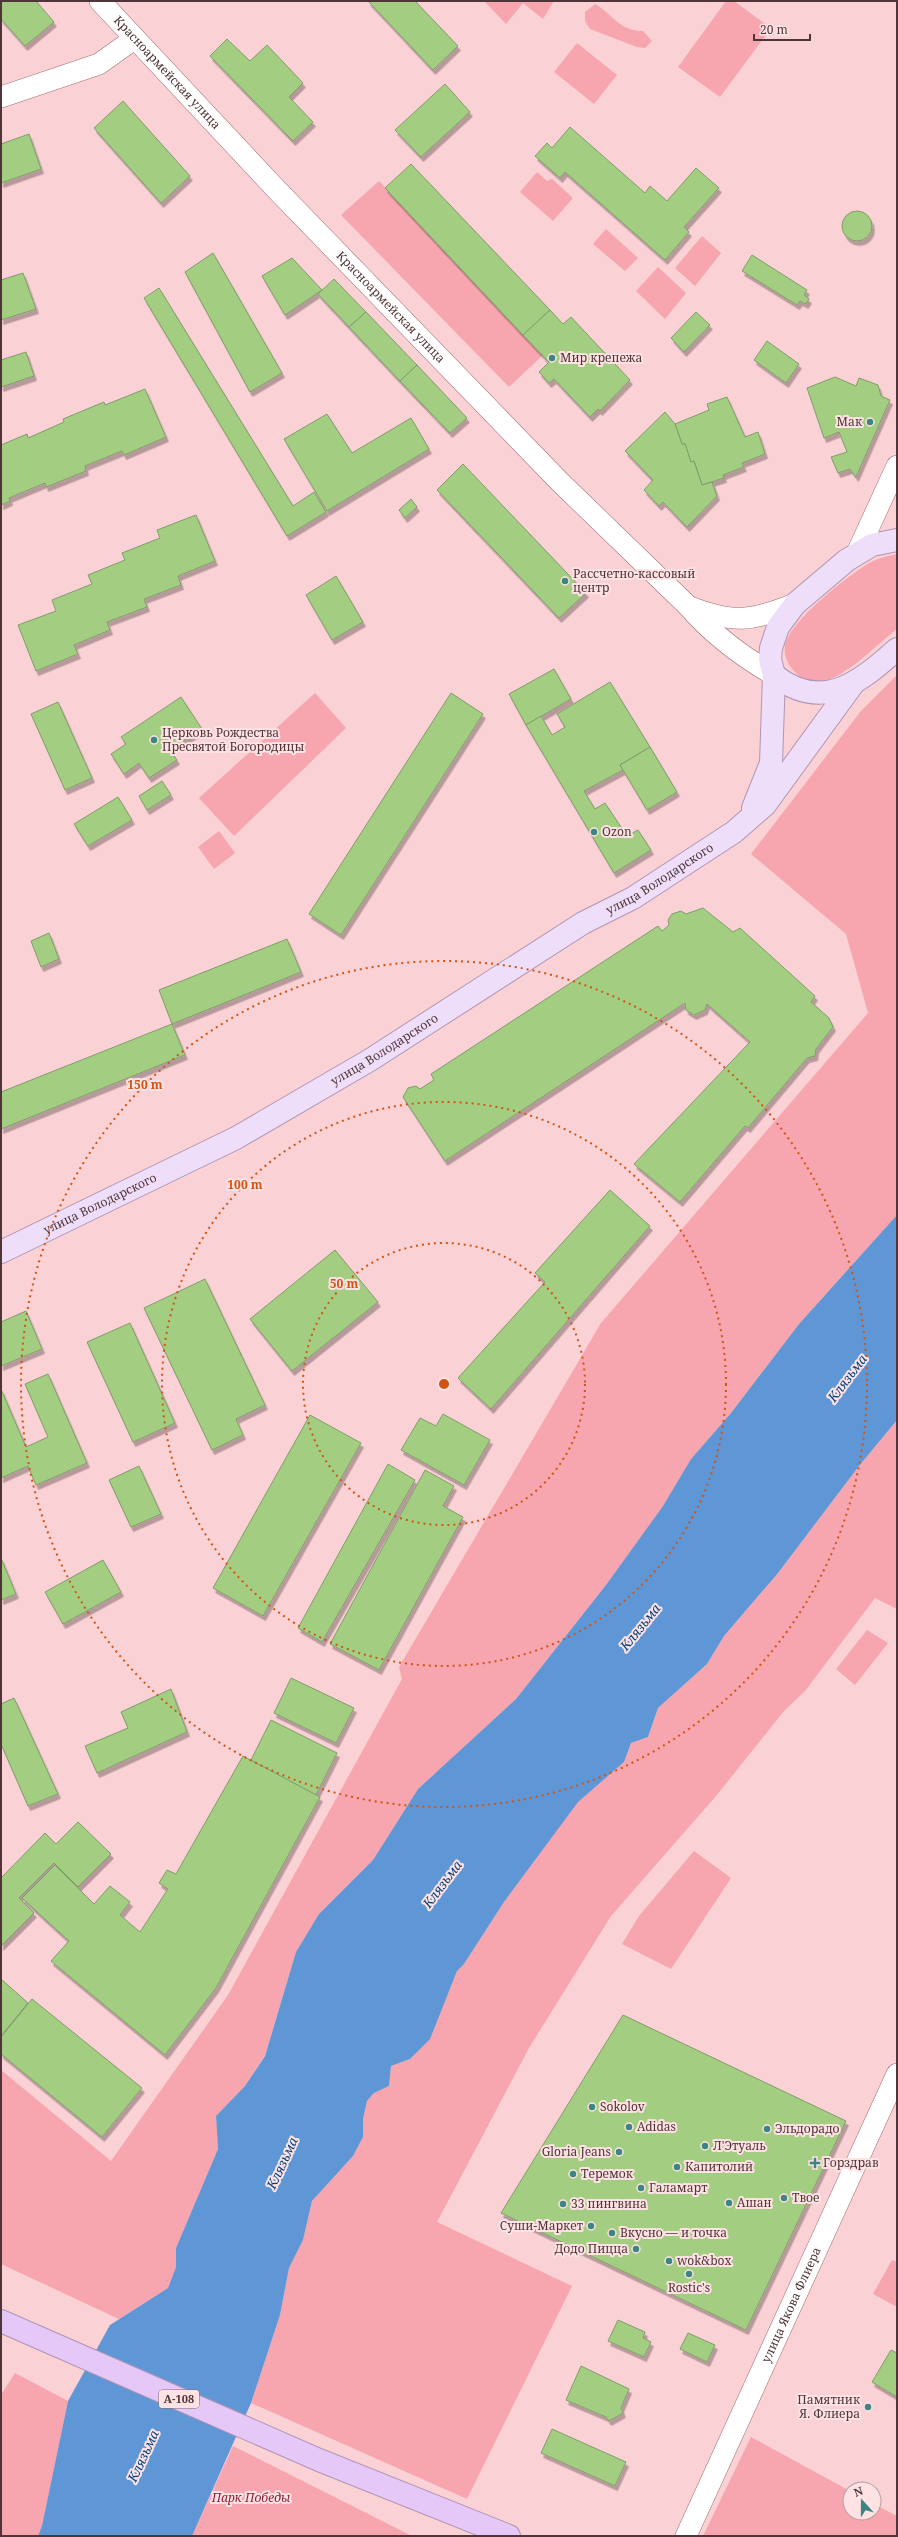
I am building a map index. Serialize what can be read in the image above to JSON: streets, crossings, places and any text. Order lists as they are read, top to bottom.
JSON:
{
  "streets": {
    "highway": ["А-108"],
    "main road": ["улица Володарского"],
    "street": ["Красноармейская улица", "улица Якова Флиера"]
  },
  "water": ["Клязьма"],
  "parks": ["Парк Победы"],
  "places": {
    "other": [
      "Мир крепежа",
      "Мак",
      "Рассчетно-кассовый центр",
      "Церковь Рождества Пресвятой Богородицы",
      "Ozon",
      "Sokolov",
      "Adidas",
      "Эльдорадо",
      "Л'Этуаль",
      "Gloria Jeans",
      "Капитолий",
      "Теремок",
      "Галамарт",
      "Твое",
      "Ашан",
      "33 пингвина",
      "Суши-Маркет",
      "Вкусно — и точка",
      "Додо Пицца",
      "wok&box",
      "Rostic's",
      "Памятник Я. Флиера"
    ],
    "health": ["Горздрав"]
  },
  "scale_bar": "20 m",
  "north": "top",
  "rings": ["150 m", "100 m", "50 m"]
}
